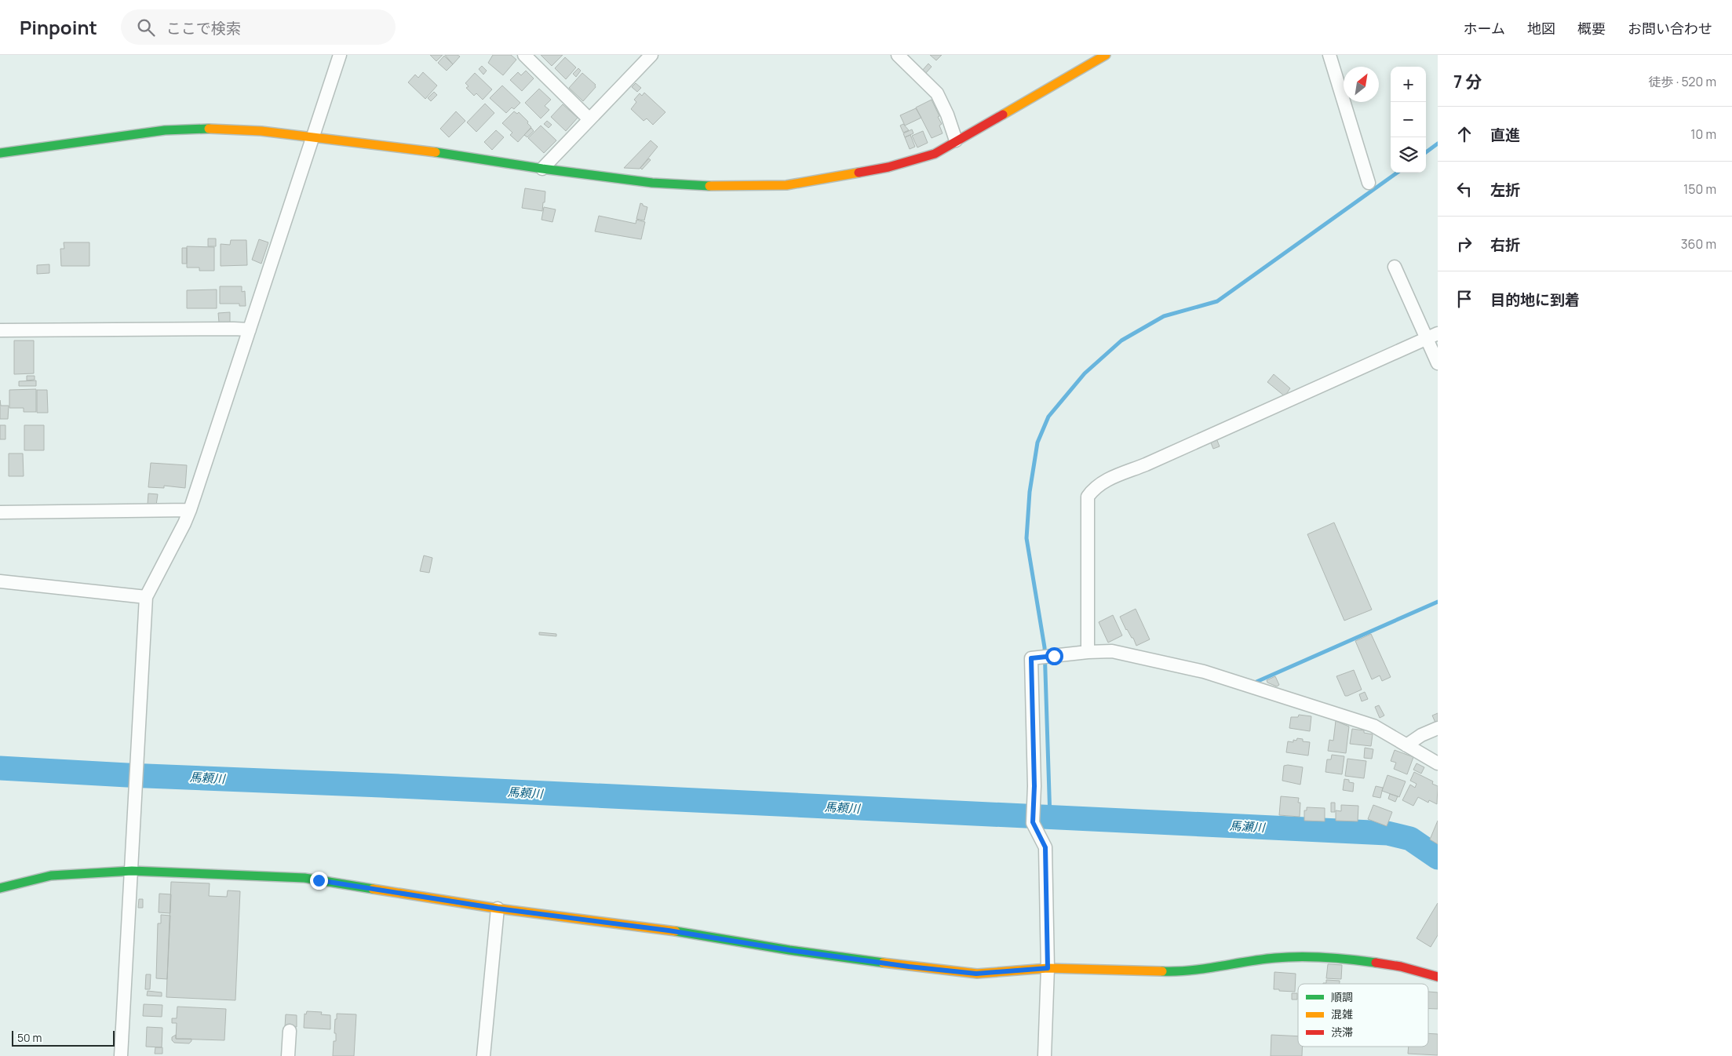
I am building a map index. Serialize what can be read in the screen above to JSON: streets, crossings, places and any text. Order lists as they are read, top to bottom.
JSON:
{
  "water": ["馬頼川", "馬瀬川"],
  "legend": ["順調", "混雑", "渋滞"],
  "scale_bar": "50 m",
  "north": "top right",
  "page": {
    "header": "Pinpoint",
    "search": "ここで検索",
    "nav": [
      "ホーム",
      "地図",
      "概要",
      "お問い合わせ"
    ],
    "heading": ["7 分", "徒歩 · 520 m"],
    "map_buttons": ["+", "−"],
    "list": [
      ["直進", "10 m"],
      ["左折", "150 m"],
      ["右折", "360 m"],
      "目的地に到着"
    ],
    "scale": "50 m"
  }
}
